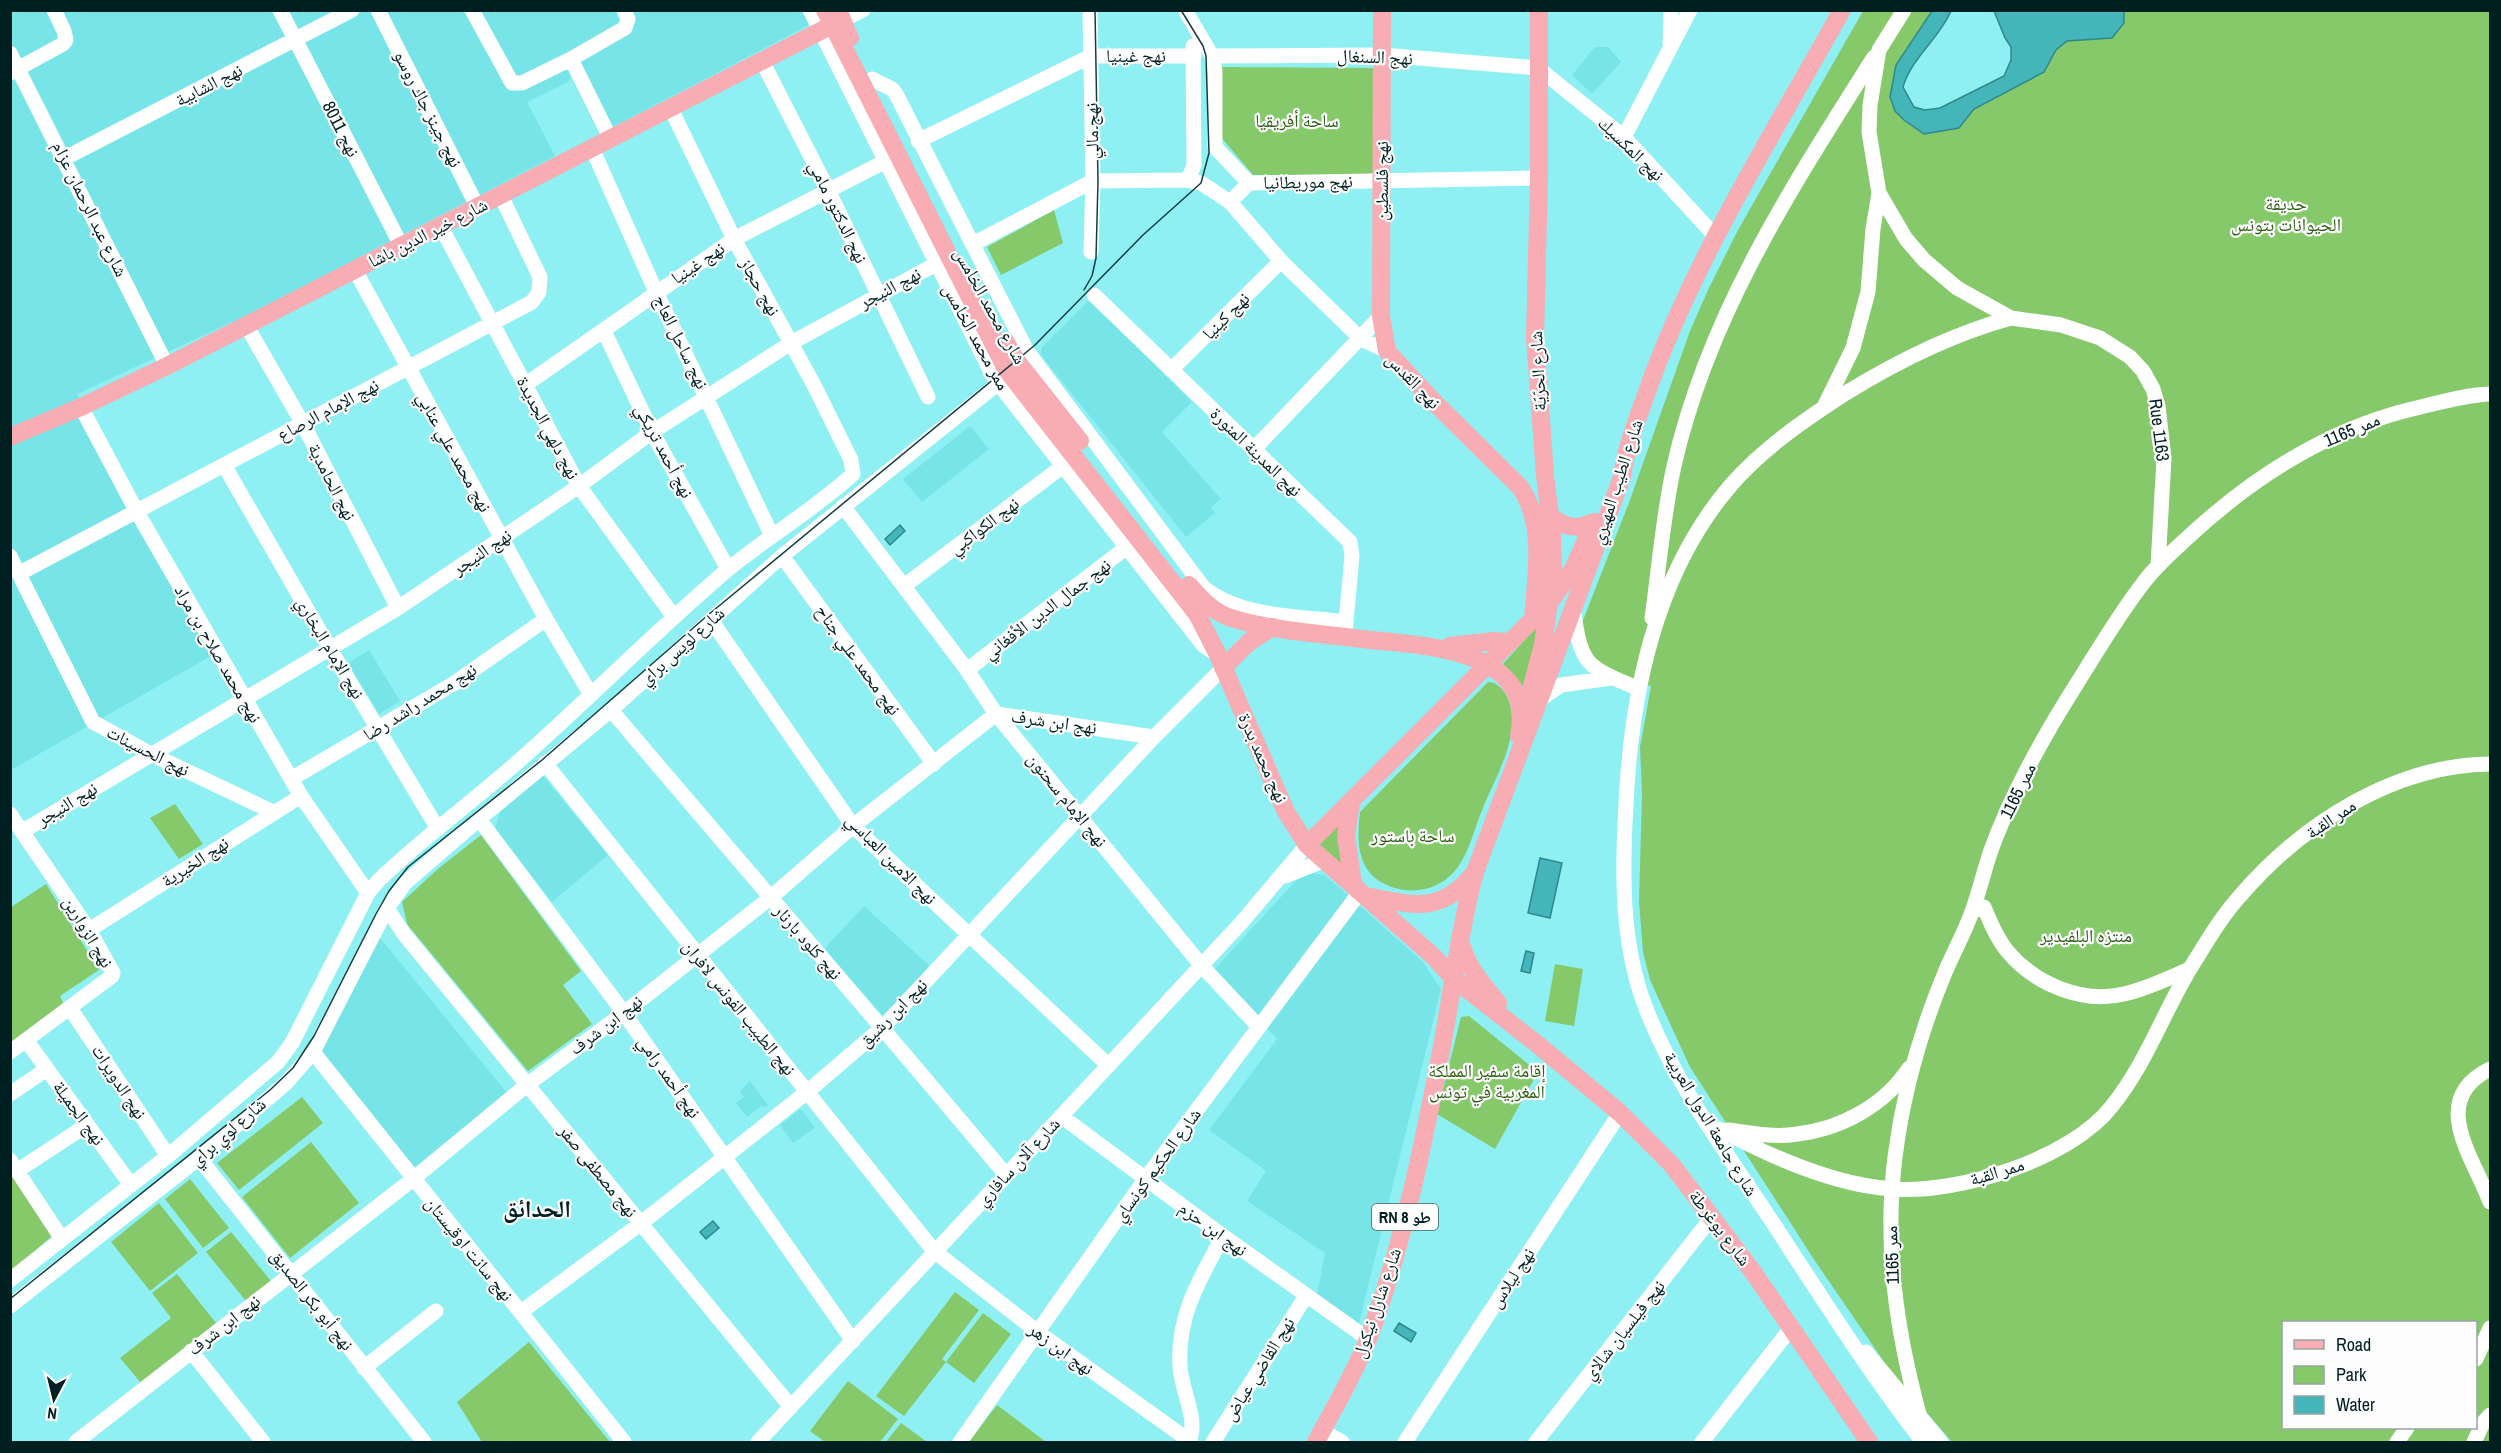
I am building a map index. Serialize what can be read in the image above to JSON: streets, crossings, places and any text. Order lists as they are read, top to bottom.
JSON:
{
  "streets": {
    "main road": [
      "نهج فلسطين",
      "شارع خير الدين باشا",
      "شارع محمد الخامس",
      "شارع الحرّيّة",
      "نهج القدس",
      "شارع الطيب المهيري",
      "نهج محمد بدرة",
      "RN 8 طو",
      "شارع يوغرطة",
      "شارع شارل نيكول"
    ],
    "street": [
      "نهج غينيا",
      "نهج السنغال",
      "نهج الشابية",
      "نهج جينز جاك روسو",
      "نهج 8011",
      "نهج مالي",
      "نهج المكسيك",
      "نهج موريطانيا",
      "شارع عبد الرحمان عزام",
      "نهج الدكتور مامي",
      "نهج حجاز",
      "نهج النيجر",
      "نهج كينيا",
      "ممر محمد الخامس",
      "نهج ساحل العاج",
      "نهج الإمام الرصاع",
      "نهج دلهي الجديدة",
      "Rue 1163",
      "ممر 1165",
      "نهج أحمد تريكي",
      "نهج محمد علي عنابي",
      "نهج المدينة المنورة",
      "نهج الحامدية",
      "نهج الكواكبي",
      "نهج جمال الدين الأفغاني",
      "شارع لويس براي",
      "نهج الإمام البخاري",
      "نهج محمد صلاح بن مراد",
      "نهج محمد علي جناح",
      "نهج محمد راشد رضا",
      "نهج ابن شرف",
      "نهج الحسينات",
      "نهج الإمام سحنون",
      "ممر القبة",
      "نهج الامين العباسي",
      "نهج الخيرية",
      "نهج الزوارين",
      "نهج كلود بارنار",
      "نهج الطبيب الفونس لافران",
      "نهج ابن رشيق",
      "نهج أحمد رامي",
      "نهج الدويرات",
      "نهج الجميلة",
      "شارع جامعة الدول العربية",
      "شارع لوي براي",
      "شارع آلان سافاري",
      "شارع الحكيم كونساي",
      "نهج مصطفى صفر",
      "نهج ابن حزم",
      "نهج سانت اوقيستان",
      "نهج ليلاس",
      "نهج أبو بكر الصديق",
      "نهج فيلسيان شالاي",
      "نهج ابن زهر",
      "نهج القاضي عياض"
    ]
  },
  "crossings": [
    ["نهج غينيا", "نهج مالي"],
    ["نهج غينيا", "نهج الدكتور مامي"],
    ["نهج غينيا", "نهج حجاز"],
    ["نهج غينيا", "ممر محمد الخامس"],
    ["نهج غينيا", "نهج ساحل العاج"],
    ["نهج غينيا", "نهج دلهي الجديدة"],
    ["نهج غينيا", "نهج أحمد تريكي"],
    ["نهج السنغال", "نهج المكسيك"],
    ["نهج السنغال", "نهج فلسطين"],
    ["نهج السنغال", "شارع الحرّيّة"],
    ["نهج الشابية", "نهج 8011"],
    ["نهج الشابية", "شارع عبد الرحمان عزام"],
    ["نهج جينز جاك روسو", "شارع خير الدين باشا"],
    ["نهج 8011", "شارع خير الدين باشا"],
    ["نهج المكسيك", "شارع الحرّيّة"],
    ["نهج المكسيك", "شارع الطيب المهيري"],
    ["نهج فلسطين", "نهج موريطانيا"],
    ["نهج فلسطين", "نهج القدس"],
    ["نهج موريطانيا", "شارع الحرّيّة"],
    ["نهج موريطانيا", "نهج القدس"],
    ["شارع عبد الرحمان عزام", "شارع خير الدين باشا"],
    ["نهج الدكتور مامي", "شارع خير الدين باشا"],
    ["نهج الدكتور مامي", "نهج النيجر"],
    ["شارع خير الدين باشا", "نهج حجاز"],
    ["شارع خير الدين باشا", "شارع محمد الخامس"],
    ["شارع خير الدين باشا", "ممر محمد الخامس"],
    ["شارع خير الدين باشا", "نهج ساحل العاج"],
    ["شارع خير الدين باشا", "نهج الإمام الرصاع"],
    ["شارع خير الدين باشا", "نهج دلهي الجديدة"],
    ["شارع خير الدين باشا", "نهج محمد علي عنابي"],
    ["شارع خير الدين باشا", "نهج الحامدية"],
    ["شارع خير الدين باشا", "نهج محمد صلاح بن مراد"],
    ["نهج حجاز", "نهج النيجر"],
    ["نهج حجاز", "شارع لويس براي"],
    ["نهج النيجر", "ممر محمد الخامس"],
    ["نهج النيجر", "نهج ساحل العاج"],
    ["نهج النيجر", "نهج دلهي الجديدة"],
    ["نهج النيجر", "نهج أحمد تريكي"],
    ["نهج النيجر", "نهج محمد علي عنابي"],
    ["نهج النيجر", "نهج الحامدية"],
    ["نهج النيجر", "نهج الإمام البخاري"],
    ["نهج النيجر", "نهج محمد صلاح بن مراد"],
    ["نهج النيجر", "نهج الحسينات"],
    ["نهج النيجر", "نهج الزوارين"],
    ["شارع محمد الخامس", "ممر محمد الخامس"],
    ["شارع محمد الخامس", "نهج المدينة المنورة"],
    ["شارع محمد الخامس", "شارع لويس براي"],
    ["شارع محمد الخامس", "نهج محمد بدرة"],
    ["شارع محمد الخامس", "نهج ابن رشيق"],
    ["نهج كينيا", "نهج القدس"],
    ["نهج كينيا", "نهج المدينة المنورة"],
    ["ممر محمد الخامس", "نهج الكواكبي"],
    ["ممر محمد الخامس", "نهج جمال الدين الأفغاني"],
    ["ممر محمد الخامس", "شارع لويس براي"],
    ["ممر محمد الخامس", "نهج محمد بدرة"],
    ["ممر محمد الخامس", "نهج ابن رشيق"],
    ["نهج ساحل العاج", "شارع لويس براي"],
    ["نهج الإمام الرصاع", "نهج دلهي الجديدة"],
    ["نهج الإمام الرصاع", "نهج محمد علي عنابي"],
    ["نهج الإمام الرصاع", "نهج الحامدية"],
    ["نهج الإمام الرصاع", "نهج الإمام البخاري"],
    ["نهج الإمام الرصاع", "نهج محمد صلاح بن مراد"],
    ["نهج الإمام الرصاع", "نهج الحسينات"],
    ["نهج دلهي الجديدة", "شارع لويس براي"],
    ["Rue 1163", "ممر 1165"],
    ["ممر 1165", "ممر القبة"],
    ["ممر 1165", "شارع جامعة الدول العربية"],
    ["نهج أحمد تريكي", "شارع لويس براي"],
    ["نهج محمد علي عنابي", "شارع لويس براي"],
    ["نهج محمد علي عنابي", "نهج محمد راشد رضا"],
    ["شارع الطيب المهيري", "شارع يوغرطة"],
    ["شارع الطيب المهيري", "شارع شارل نيكول"],
    ["نهج الكواكبي", "نهج الإمام سحنون"],
    ["نهج جمال الدين الأفغاني", "نهج الإمام سحنون"],
    ["شارع لويس براي", "نهج الإمام البخاري"],
    ["شارع لويس براي", "نهج محمد صلاح بن مراد"],
    ["شارع لويس براي", "نهج محمد علي جناح"],
    ["شارع لويس براي", "نهج الإمام سحنون"],
    ["شارع لويس براي", "نهج الامين العباسي"],
    ["شارع لويس براي", "نهج كلود بارنار"],
    ["شارع لويس براي", "نهج الطبيب الفونس لافران"],
    ["شارع لويس براي", "نهج أحمد رامي"],
    ["شارع لويس براي", "شارع لوي براي"],
    ["شارع لويس براي", "نهج مصطفى صفر"],
    ["نهج الإمام البخاري", "نهج محمد راشد رضا"],
    ["نهج محمد صلاح بن مراد", "نهج محمد راشد رضا"],
    ["نهج محمد صلاح بن مراد", "نهج الخيرية"],
    ["نهج محمد صلاح بن مراد", "شارع لوي براي"],
    ["نهج محمد علي جناح", "نهج ابن شرف"],
    ["نهج ابن شرف", "نهج الإمام سحنون"],
    ["نهج ابن شرف", "نهج الامين العباسي"],
    ["نهج ابن شرف", "نهج كلود بارنار"],
    ["نهج ابن شرف", "نهج الطبيب الفونس لافران"],
    ["نهج ابن شرف", "نهج ابن رشيق"],
    ["نهج ابن شرف", "نهج أحمد رامي"],
    ["نهج ابن شرف", "نهج مصطفى صفر"],
    ["نهج ابن شرف", "نهج سانت اوقيستان"],
    ["نهج ابن شرف", "نهج أبو بكر الصديق"],
    ["نهج الحسينات", "نهج الخيرية"],
    ["نهج محمد بدرة", "نهج ابن رشيق"],
    ["نهج محمد بدرة", "شارع آلان سافاري"],
    ["نهج محمد بدرة", "شارع يوغرطة"],
    ["نهج الإمام سحنون", "نهج ابن رشيق"],
    ["نهج الإمام سحنون", "شارع آلان سافاري"],
    ["نهج الإمام سحنون", "شارع الحكيم كونساي"],
    ["ممر القبة", "شارع جامعة الدول العربية"],
    ["نهج الامين العباسي", "نهج ابن رشيق"],
    ["نهج الامين العباسي", "شارع آلان سافاري"],
    ["نهج الخيرية", "نهج الزوارين"],
    ["نهج الزوارين", "نهج الدويرات"],
    ["نهج الزوارين", "نهج الجميلة"],
    ["نهج كلود بارنار", "نهج ابن رشيق"],
    ["نهج كلود بارنار", "شارع آلان سافاري"],
    ["نهج الطبيب الفونس لافران", "نهج ابن رشيق"],
    ["نهج الطبيب الفونس لافران", "شارع آلان سافاري"],
    ["نهج الطبيب الفونس لافران", "نهج ابن زهر"],
    ["نهج ابن رشيق", "نهج أحمد رامي"],
    ["نهج ابن رشيق", "نهج مصطفى صفر"],
    ["نهج ابن رشيق", "نهج سانت اوقيستان"],
    ["نهج أحمد رامي", "شارع آلان سافاري"],
    ["نهج الدويرات", "شارع لوي براي"],
    ["نهج الجميلة", "شارع لوي براي"],
    ["شارع لوي براي", "نهج مصطفى صفر"],
    ["شارع لوي براي", "نهج سانت اوقيستان"],
    ["شارع لوي براي", "نهج أبو بكر الصديق"],
    ["شارع آلان سافاري", "نهج مصطفى صفر"],
    ["شارع آلان سافاري", "شارع يوغرطة"],
    ["شارع آلان سافاري", "نهج ابن حزم"],
    ["شارع آلان سافاري", "نهج ابن زهر"],
    ["شارع الحكيم كونساي", "شارع يوغرطة"],
    ["شارع الحكيم كونساي", "نهج ابن حزم"],
    ["شارع الحكيم كونساي", "نهج ابن زهر"],
    ["شارع يوغرطة", "نهج ليلاس"],
    ["شارع يوغرطة", "شارع شارل نيكول"],
    ["شارع يوغرطة", "نهج فيلسيان شالاي"],
    ["نهج ابن حزم", "شارع شارل نيكول"],
    ["نهج ابن حزم", "نهج القاضي عياض"]
  ],
  "districts": ["الحدائق"],
  "parks": [
    "ساحة أفريقيا",
    "حديقة الحيوانات بتونس",
    "ساحة باستور",
    "منتزه البلفيدير",
    "إقامة سفير المملكة المغربية في تونس"
  ],
  "legend": ["Road", "Park", "Water"],
  "north": "bottom"
}
